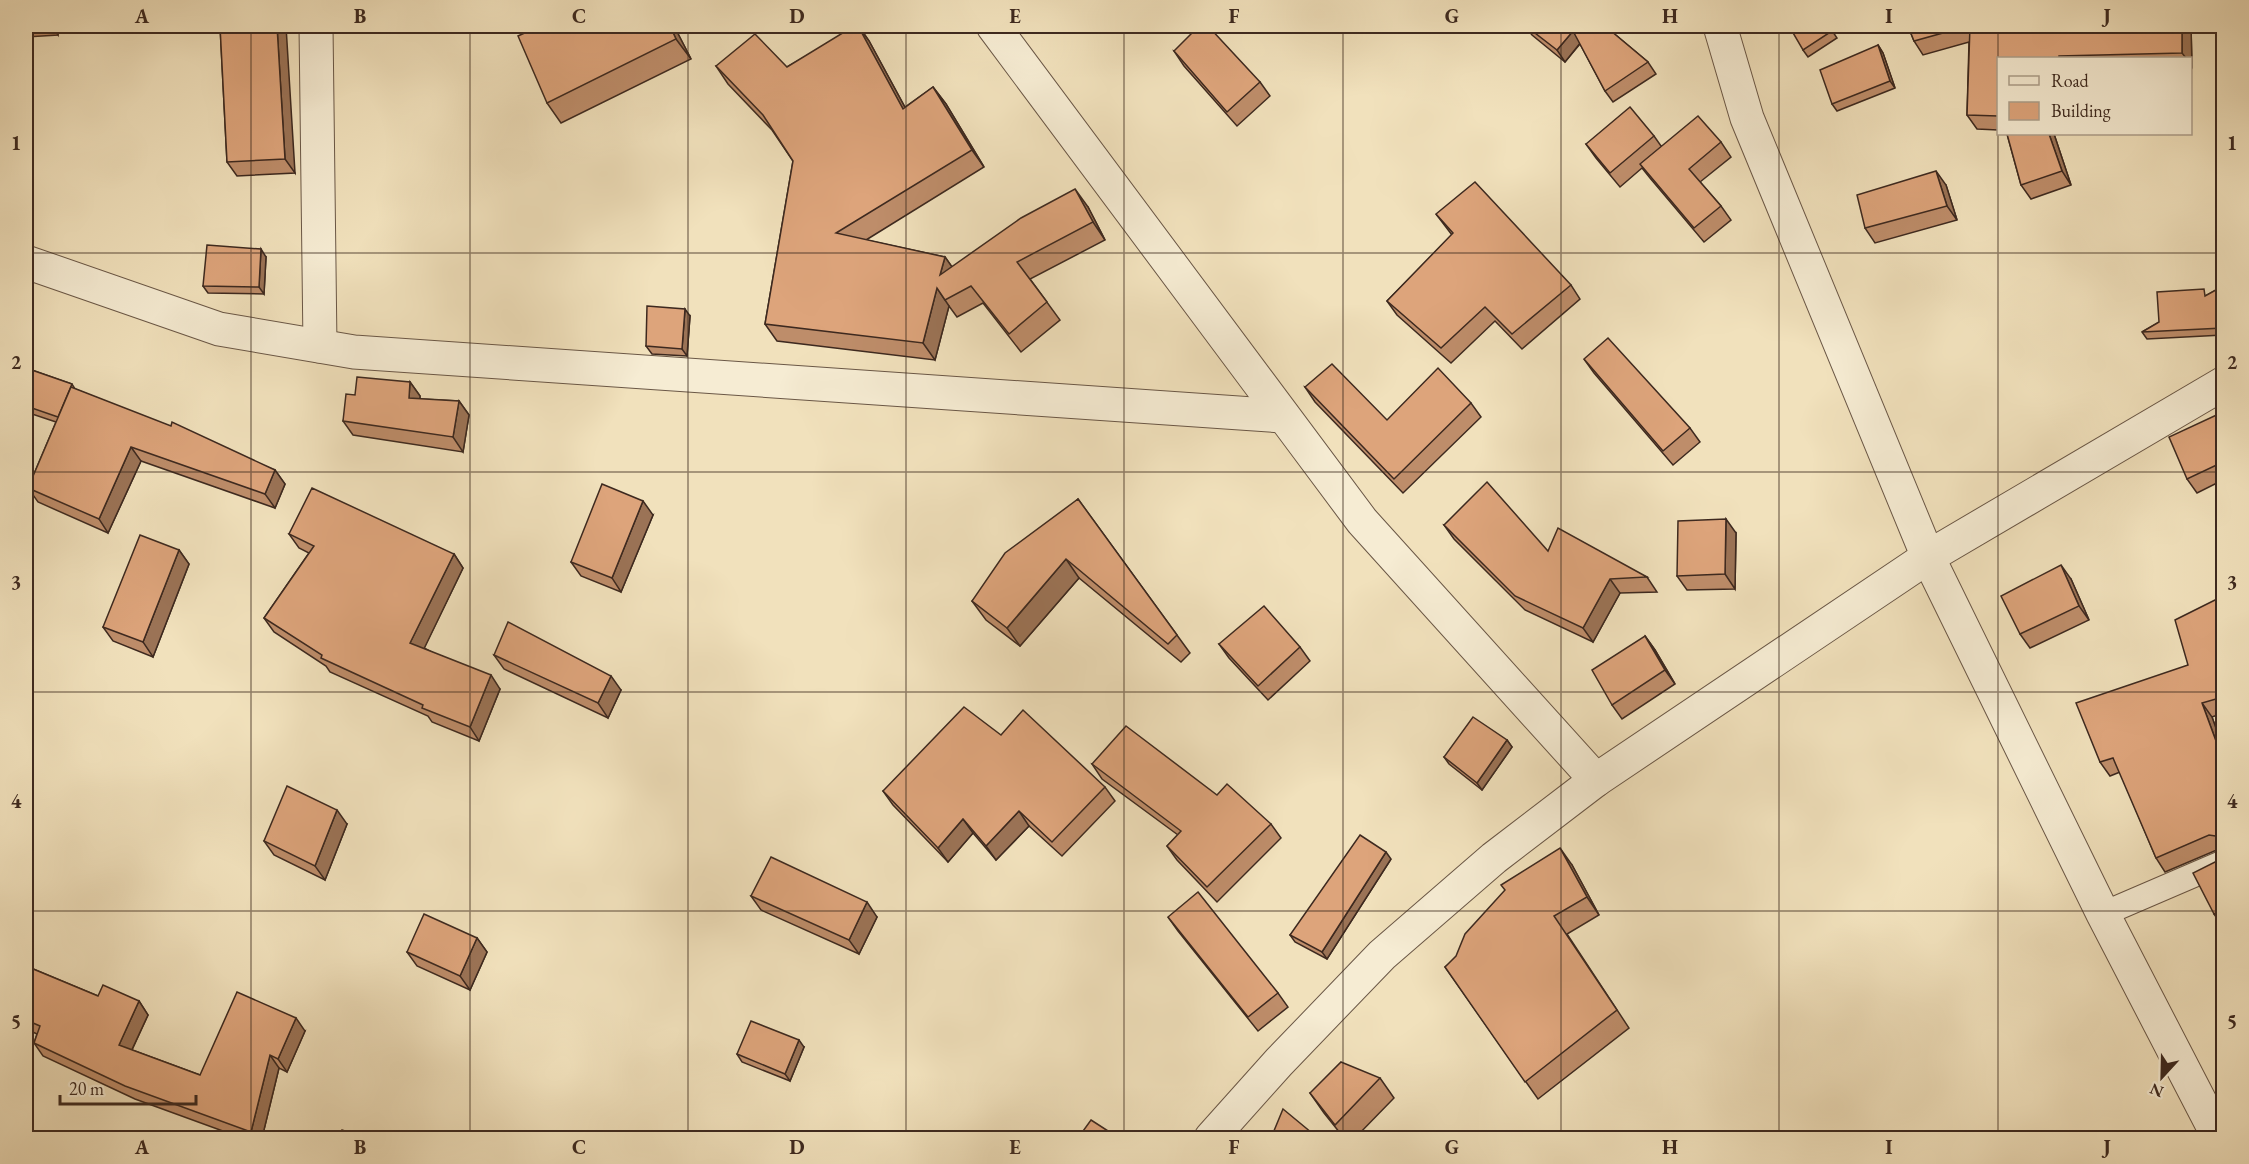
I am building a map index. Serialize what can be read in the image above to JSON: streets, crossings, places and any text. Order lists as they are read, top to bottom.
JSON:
{
  "legend": ["Road", "Building"],
  "scale_bar": "20 m",
  "north": "bottom",
  "grid": {
    "columns": [
      "A",
      "B",
      "C",
      "D",
      "E",
      "F",
      "G",
      "H",
      "I",
      "J"
    ],
    "rows": [
      "1",
      "2",
      "3",
      "4",
      "5"
    ]
  }
}
